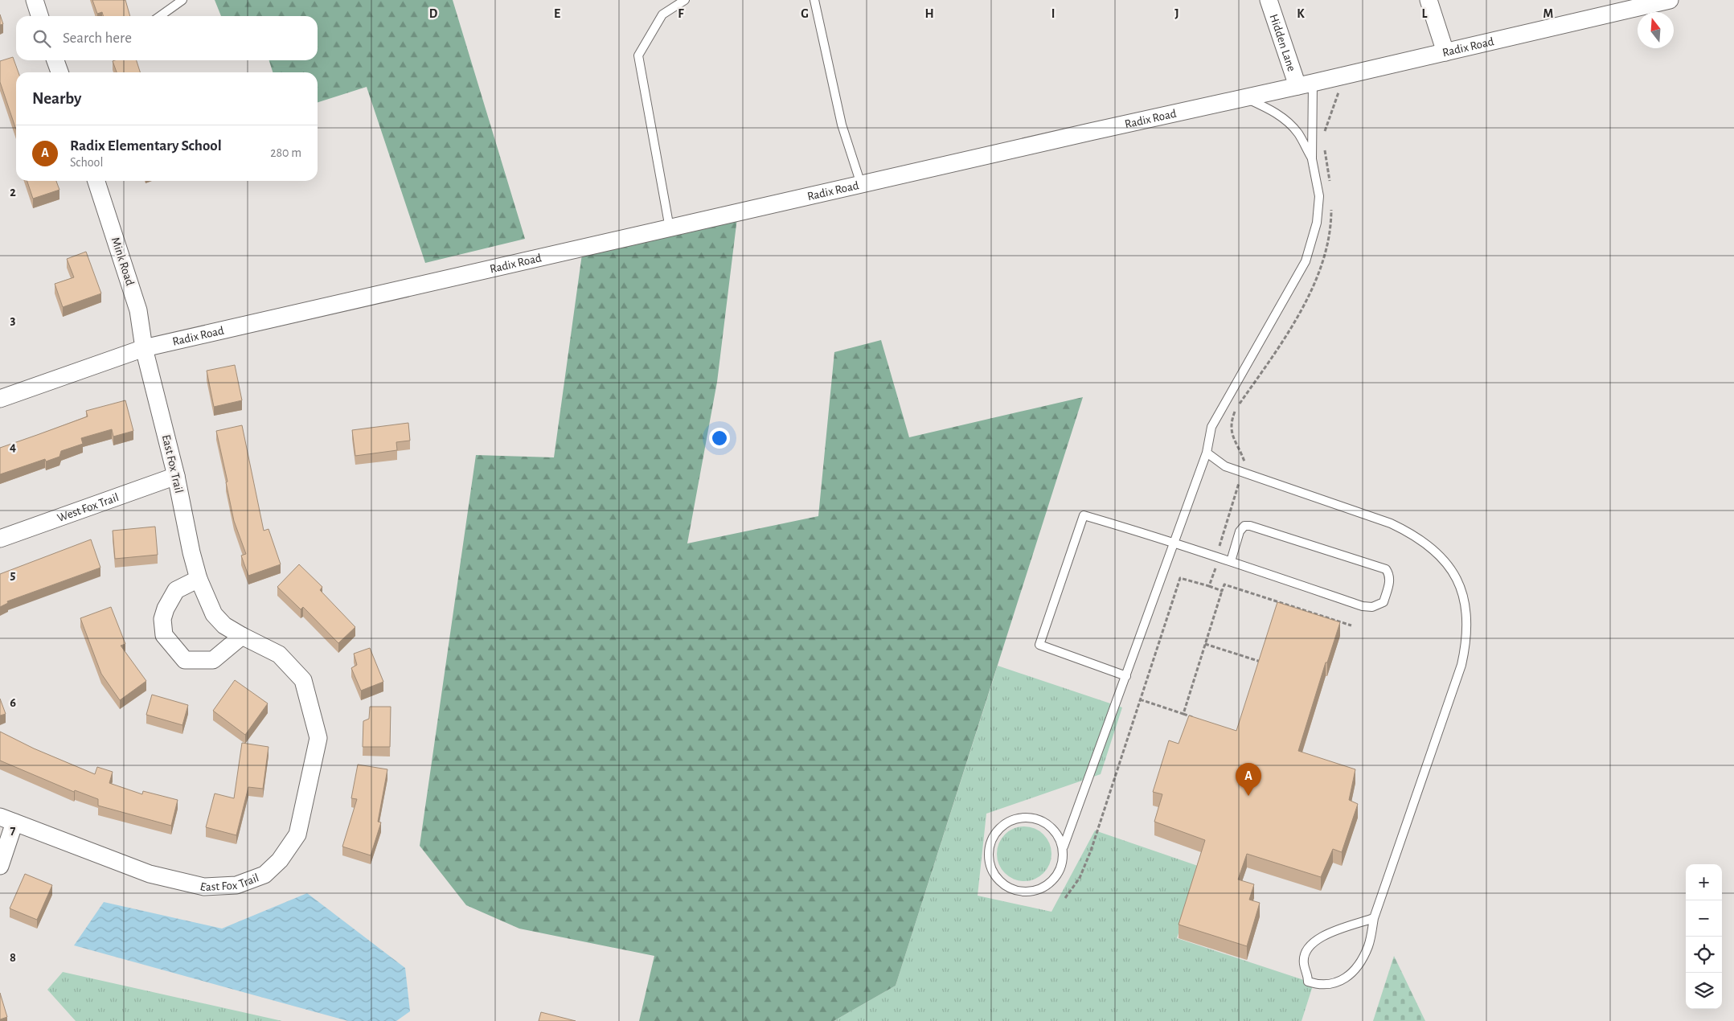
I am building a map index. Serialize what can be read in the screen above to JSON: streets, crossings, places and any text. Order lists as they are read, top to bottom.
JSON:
{
  "streets": {
    "street": [
      "Hidden Lane",
      "Radix Road",
      "Mink Road",
      "East Fox Trail",
      "West Fox Trail"
    ]
  },
  "crossings": [
    ["Hidden Lane", "Radix Road"],
    ["Radix Road", "Mink Road"],
    ["Radix Road", "East Fox Trail"],
    ["Mink Road", "East Fox Trail"],
    ["East Fox Trail", "West Fox Trail"]
  ],
  "north": "top",
  "page": {
    "search": "Search here",
    "heading": "Nearby",
    "list": [
      {
        "mark": "A",
        "name": "Radix Elementary School",
        "note": "School",
        "value": "280 m"
      }
    ],
    "pins": "A",
    "map_buttons": ["+", "−"]
  },
  "grid": {
    "columns": [
      "D",
      "E",
      "F",
      "G",
      "H",
      "I",
      "J",
      "K",
      "L",
      "M"
    ],
    "rows": [
      "2",
      "3",
      "4",
      "5",
      "6",
      "7",
      "8"
    ]
  }
}
